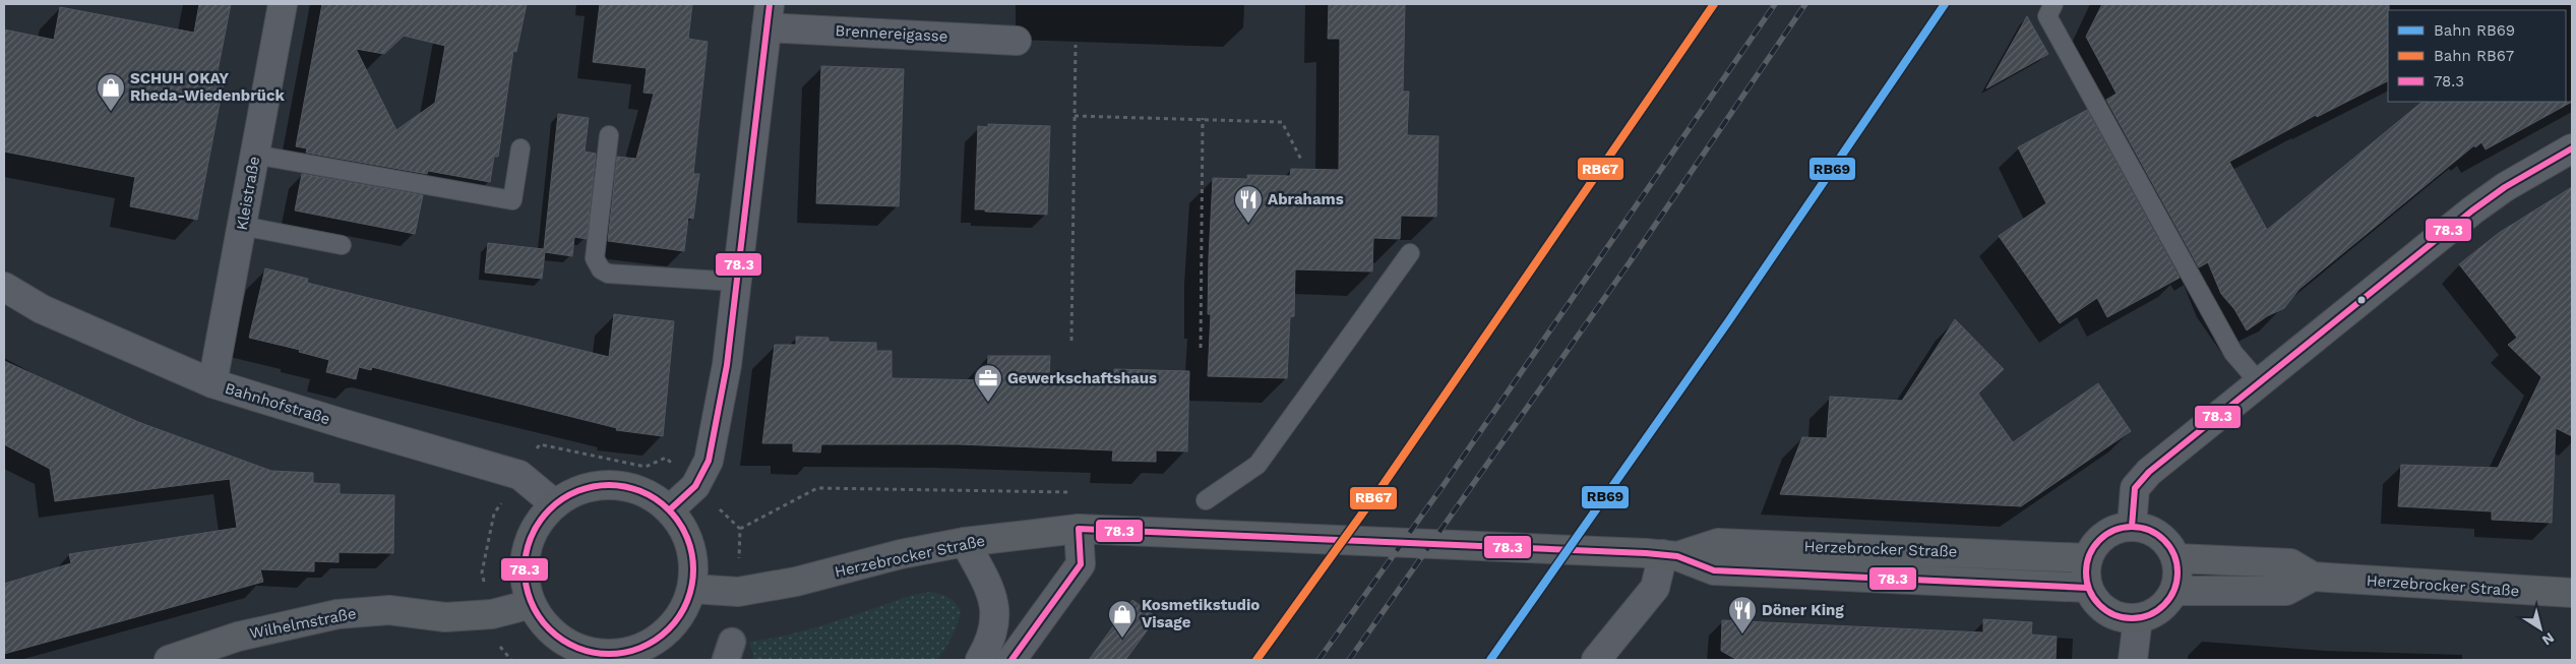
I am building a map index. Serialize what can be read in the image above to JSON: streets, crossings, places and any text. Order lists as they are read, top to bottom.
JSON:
{
  "streets": {
    "main road": ["Herzebrocker Straße", "Wilhelmstraße"],
    "street": ["Brennereigasse", "Kleistraße", "Bahnhofstraße"]
  },
  "crossings": [
    ["Kleistraße", "Bahnhofstraße"],
    ["Bahnhofstraße", "Herzebrocker Straße"],
    ["Bahnhofstraße", "Wilhelmstraße"],
    ["Herzebrocker Straße", "Wilhelmstraße"]
  ],
  "places": {
    "shop": ["SCHUH OKAY Rheda-Wiedenbrück", "Kosmetikstudio Visage"],
    "restaurant": ["Abrahams", "Döner King"],
    "office": ["Gewerkschaftshaus"]
  },
  "lines": ["rail line RB69", "rail line RB67", "transit line 78.3"],
  "legend": ["Bahn RB69", "Bahn RB67", "78.3"],
  "north": "bottom right"
}
